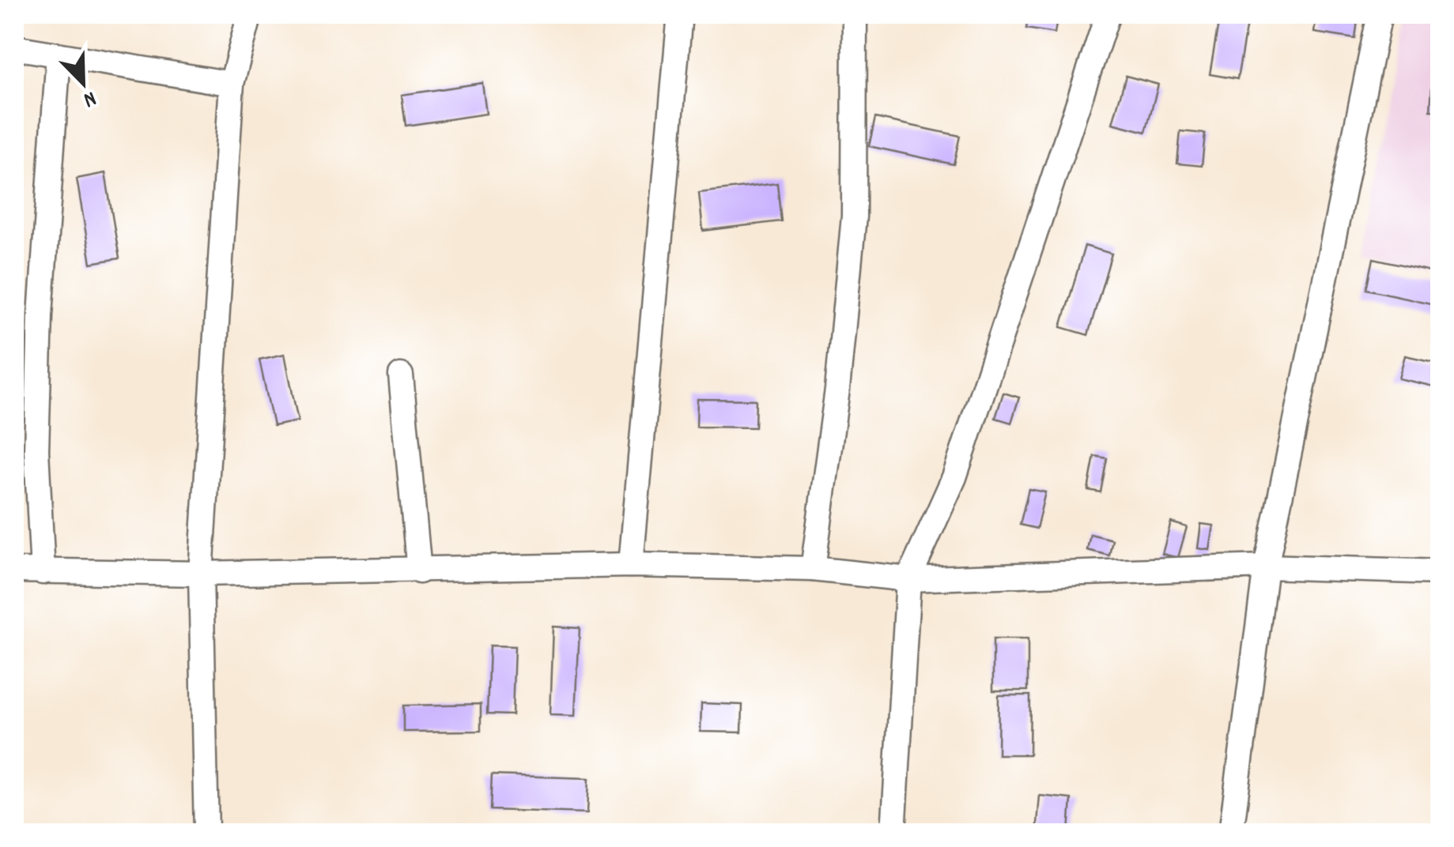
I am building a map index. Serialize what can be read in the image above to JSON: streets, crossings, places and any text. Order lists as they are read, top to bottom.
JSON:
{
  "north": "bottom right"
}
